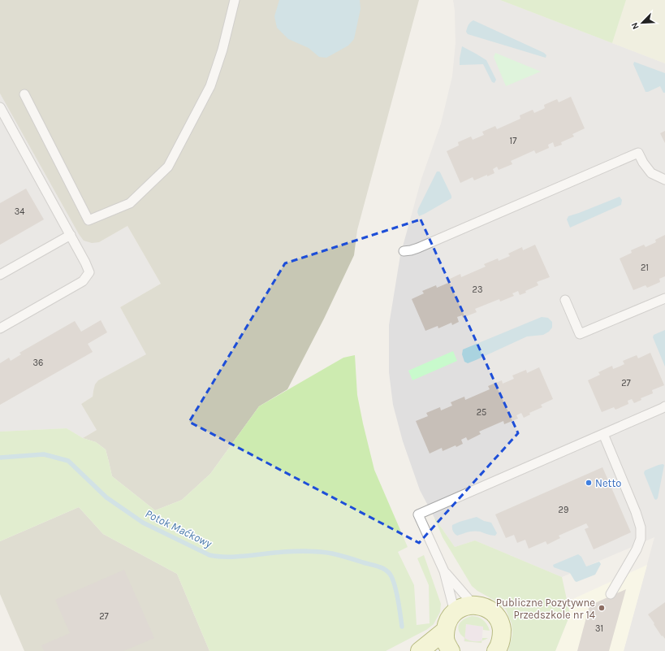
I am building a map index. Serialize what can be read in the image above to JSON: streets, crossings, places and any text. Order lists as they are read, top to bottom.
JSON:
{
  "water": ["Potok Maćkowy"],
  "places": ["Netto", "Publiczne Pozytywne Przedszkole nr 14"],
  "house_numbers": [
    "17",
    "34",
    "21",
    "23",
    "36",
    "27",
    "25",
    "29",
    "27",
    "31"
  ],
  "north": "bottom left"
}
